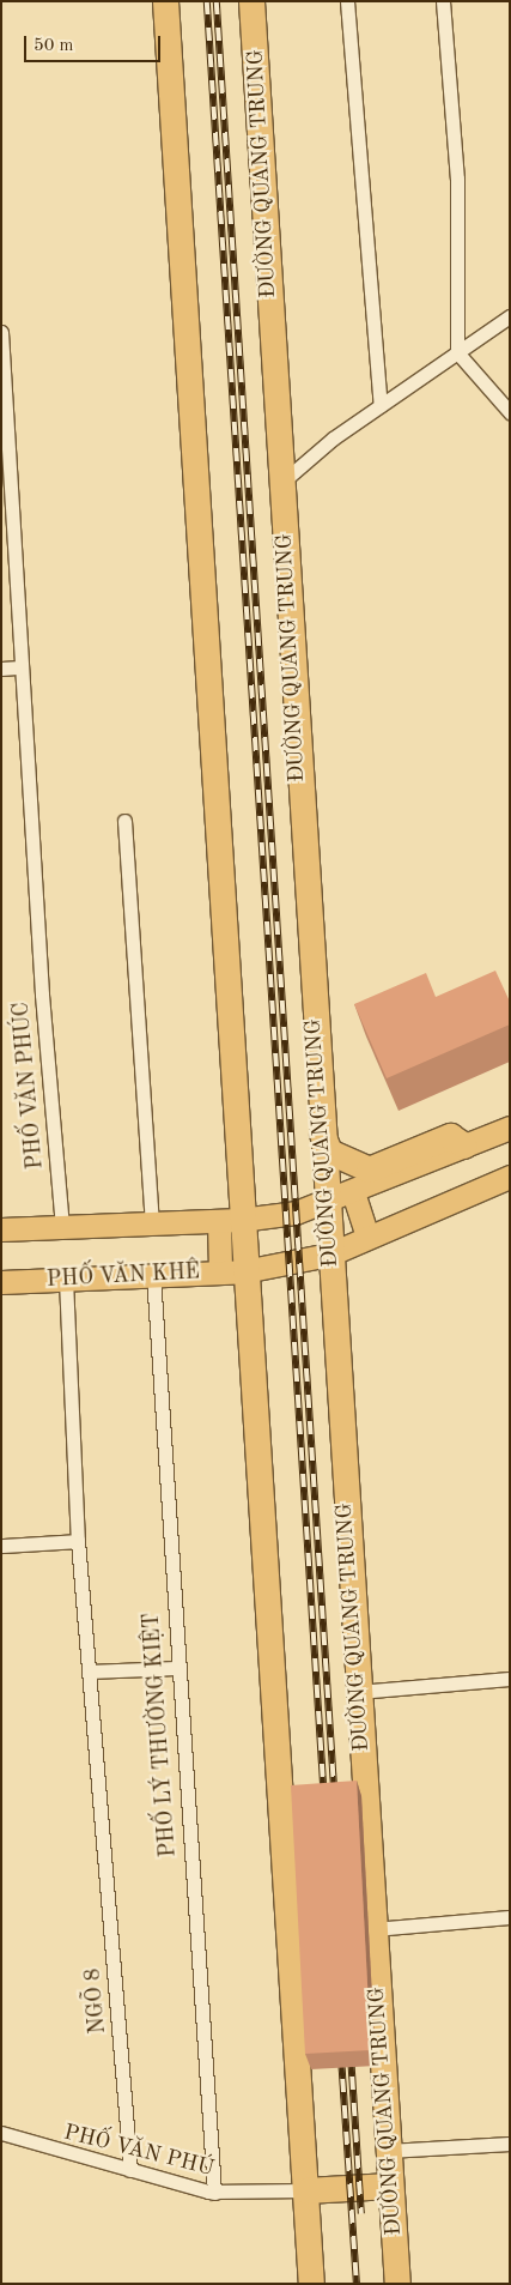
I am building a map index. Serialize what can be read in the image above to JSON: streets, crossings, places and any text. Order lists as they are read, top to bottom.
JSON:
{
  "streets": {
    "highway": ["ĐƯỜNG QUANG TRUNG"],
    "main road": ["PHỐ VĂN KHÊ"],
    "street": [
      "PHỐ VĂN PHÚC",
      "PHỐ LÝ THƯỜNG KIỆT",
      "NGÕ 8",
      "PHỐ VĂN PHÚ"
    ]
  },
  "crossings": [
    ["ĐƯỜNG QUANG TRUNG", "PHỐ VĂN KHÊ"],
    ["PHỐ VĂN KHÊ", "PHỐ LÝ THƯỜNG KIỆT"],
    ["PHỐ VĂN KHÊ", "NGÕ 8"],
    ["PHỐ LÝ THƯỜNG KIỆT", "PHỐ VĂN PHÚ"],
    ["NGÕ 8", "PHỐ VĂN PHÚ"]
  ],
  "scale_bar": "50 m"
}
